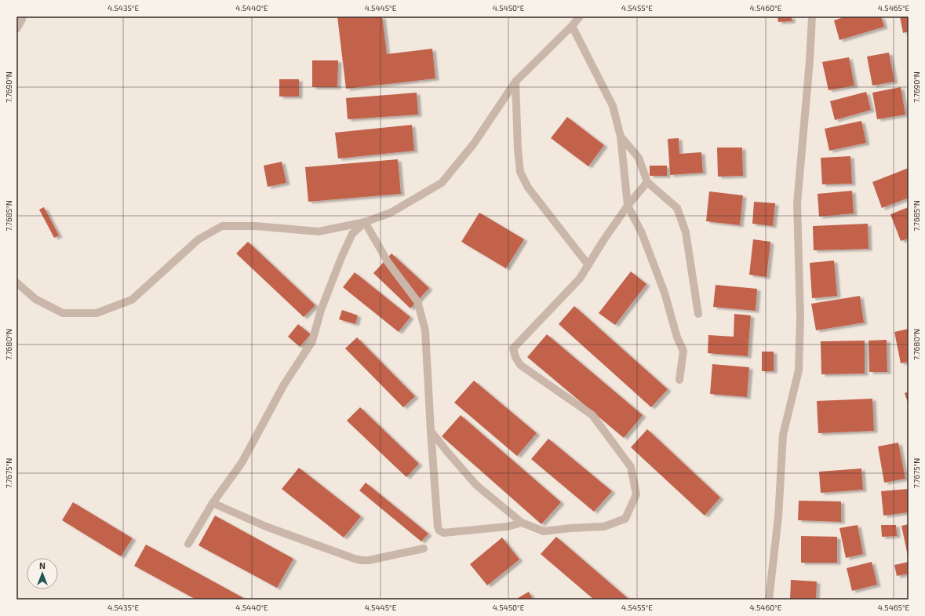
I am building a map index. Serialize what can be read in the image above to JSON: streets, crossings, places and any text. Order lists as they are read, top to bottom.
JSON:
{
  "north": "top",
  "coordinates": [
    "4.5435°E",
    "4.5440°E",
    "4.5445°E",
    "4.5450°E",
    "4.5455°E",
    "4.5460°E",
    "4.5465°E",
    "7.7690°N",
    "7.7685°N",
    "7.7680°N",
    "7.7675°N"
  ]
}
